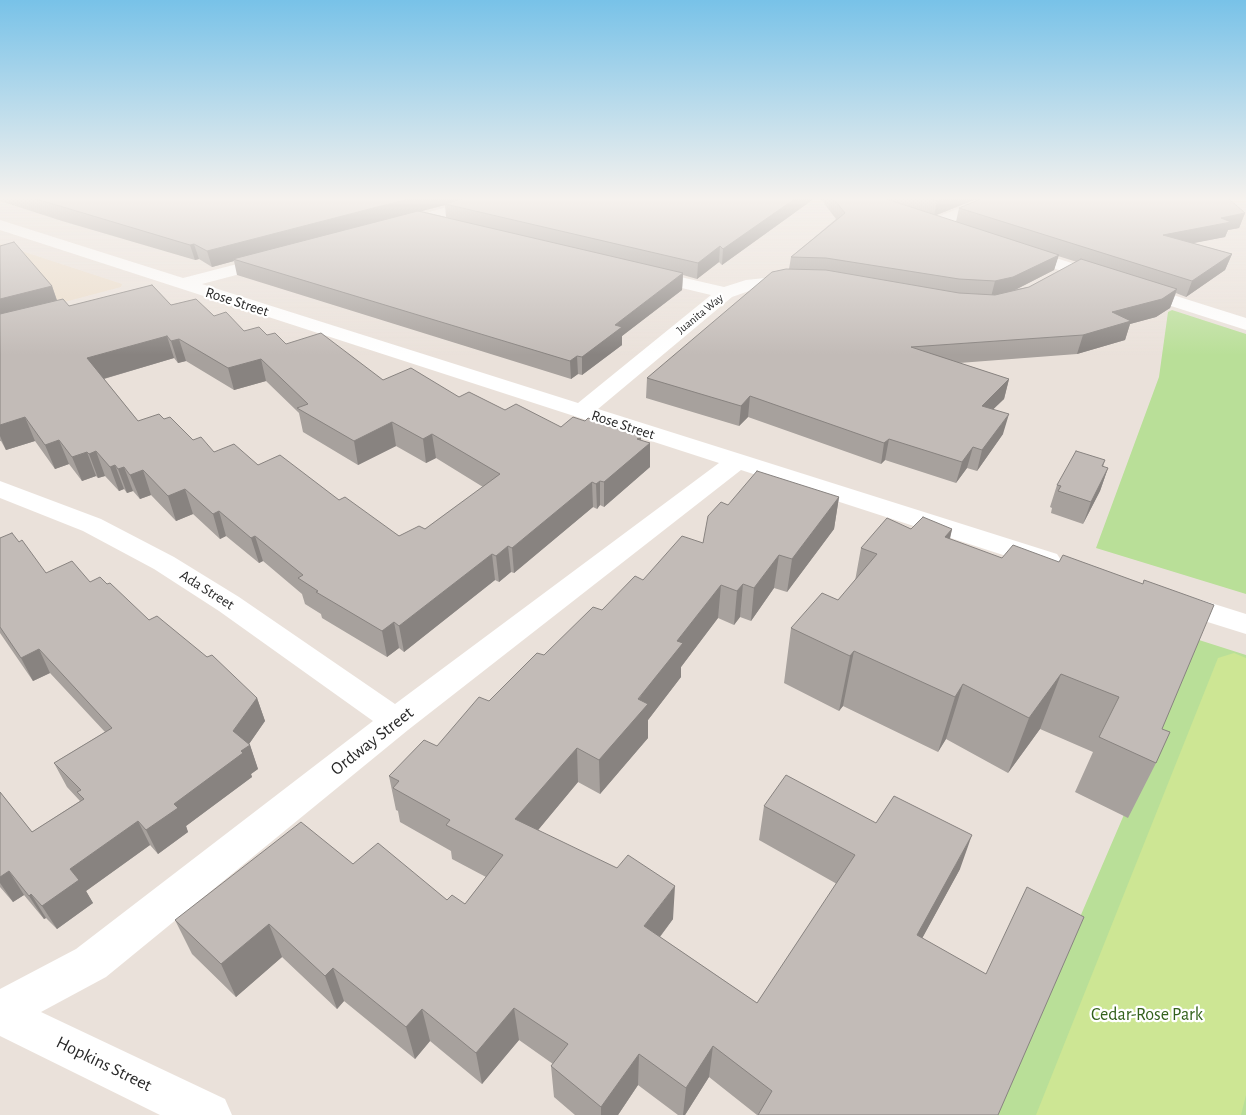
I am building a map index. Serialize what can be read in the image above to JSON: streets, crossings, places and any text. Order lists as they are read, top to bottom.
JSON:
{
  "streets": {
    "street": [
      "Rose Street",
      "Juanita Way",
      "Ada Street",
      "Ordway Street",
      "Hopkins Street"
    ]
  },
  "crossings": [
    ["Rose Street", "Juanita Way"],
    ["Rose Street", "Ordway Street"],
    ["Ada Street", "Ordway Street"],
    ["Ordway Street", "Hopkins Street"]
  ],
  "parks": ["Cedar-Rose Park"]
}
